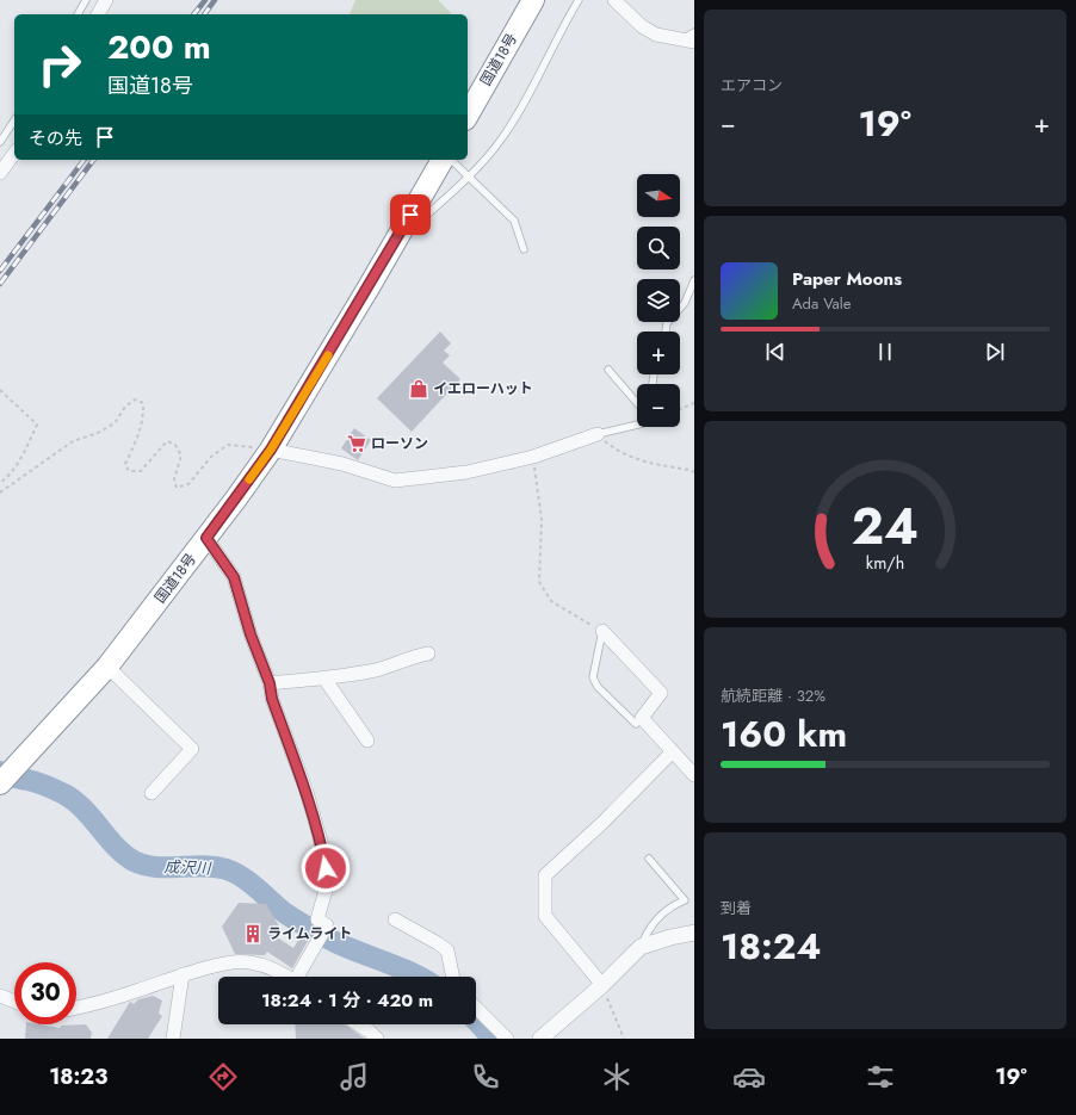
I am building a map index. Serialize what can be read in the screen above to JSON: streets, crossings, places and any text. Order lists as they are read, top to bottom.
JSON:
{
  "streets": {
    "highway": ["国道18号"]
  },
  "water": ["成沢川"],
  "places": {
    "shop": ["イエローハット"],
    "supermarket": ["ローソン"],
    "building": ["ライムライト"]
  },
  "north": "right",
  "page": {
    "tile": [
      "エアコン",
      ["航続距離 · 32%", "160 km"],
      ["到着", "18:24"]
    ],
    "turn": ["200 m", "国道18号"],
    "heat": ["−", "19°", "+"],
    "then": "その先",
    "map_buttons": ["+", "−"],
    "song": ["Paper Moons", "Ada Vale"],
    "limit": "30",
    "trip": "18:24 · 1 分 · 420 m",
    "tabs": ["18:23", "19°"],
    "gauge": ["24", "km/h"]
  }
}
